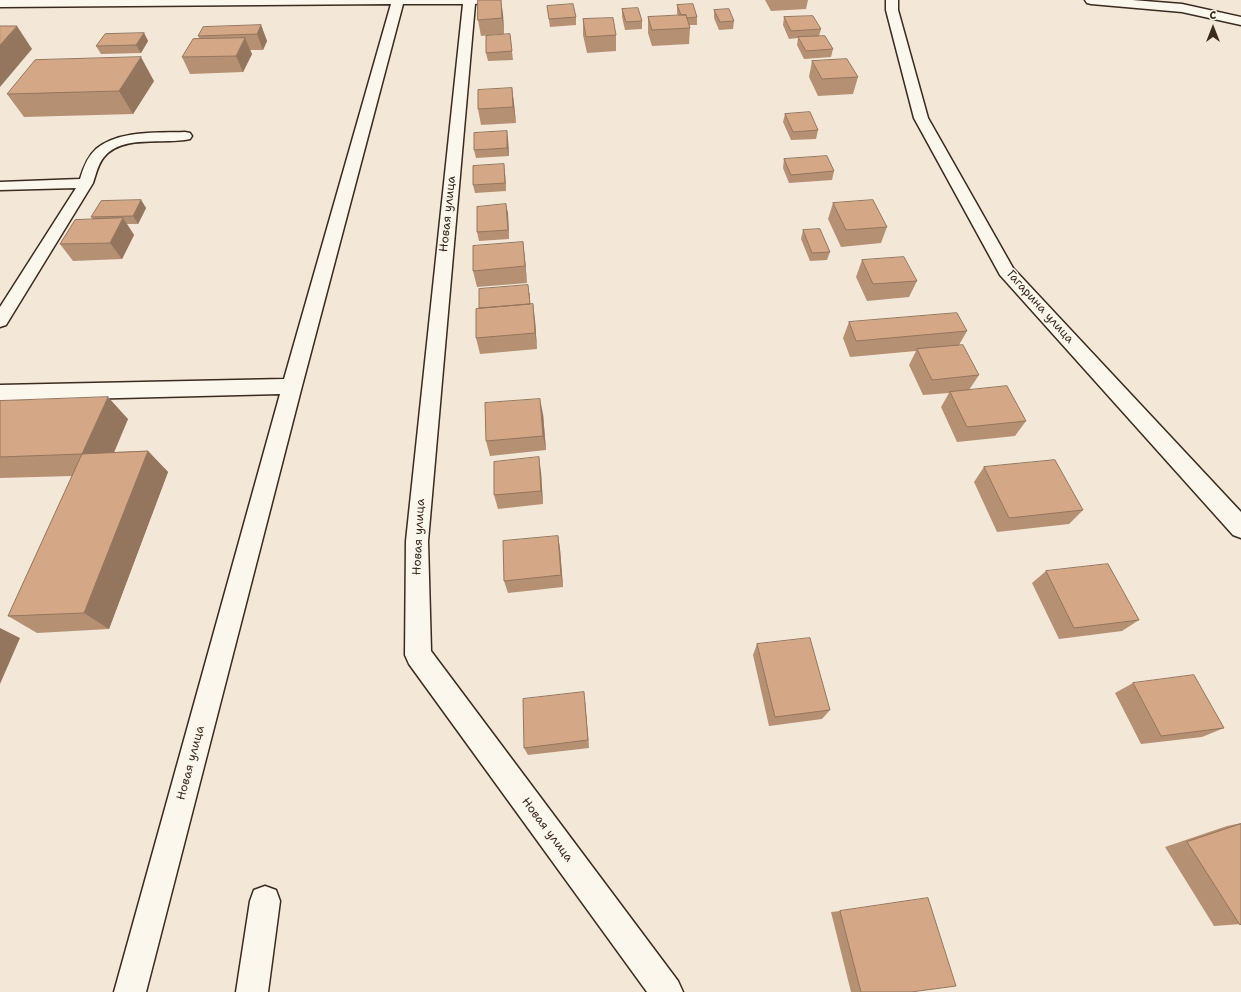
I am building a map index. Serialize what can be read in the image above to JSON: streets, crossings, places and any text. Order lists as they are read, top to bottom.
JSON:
{
  "streets": {
    "street": ["Новая улица", "Гагарина улица"]
  },
  "north": "top"
}
